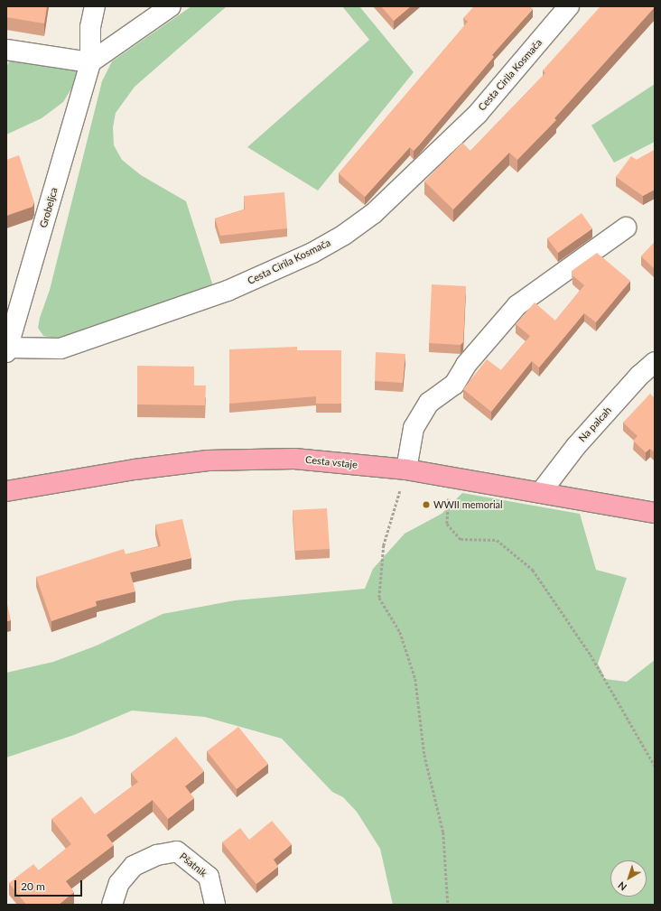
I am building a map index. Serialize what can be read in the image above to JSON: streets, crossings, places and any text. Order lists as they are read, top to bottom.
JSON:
{
  "streets": {
    "main road": ["Cesta vstaje"],
    "street": [
      "Cesta Cirila Kosmača",
      "Grobeljca",
      "Na palcah",
      "Pšatnik"
    ]
  },
  "crossings": [
    ["Cesta Cirila Kosmača", "Grobeljca"],
    ["Na palcah", "Cesta vstaje"]
  ],
  "places": ["WWII memorial"],
  "scale_bar": "20 m",
  "north": "bottom left"
}
